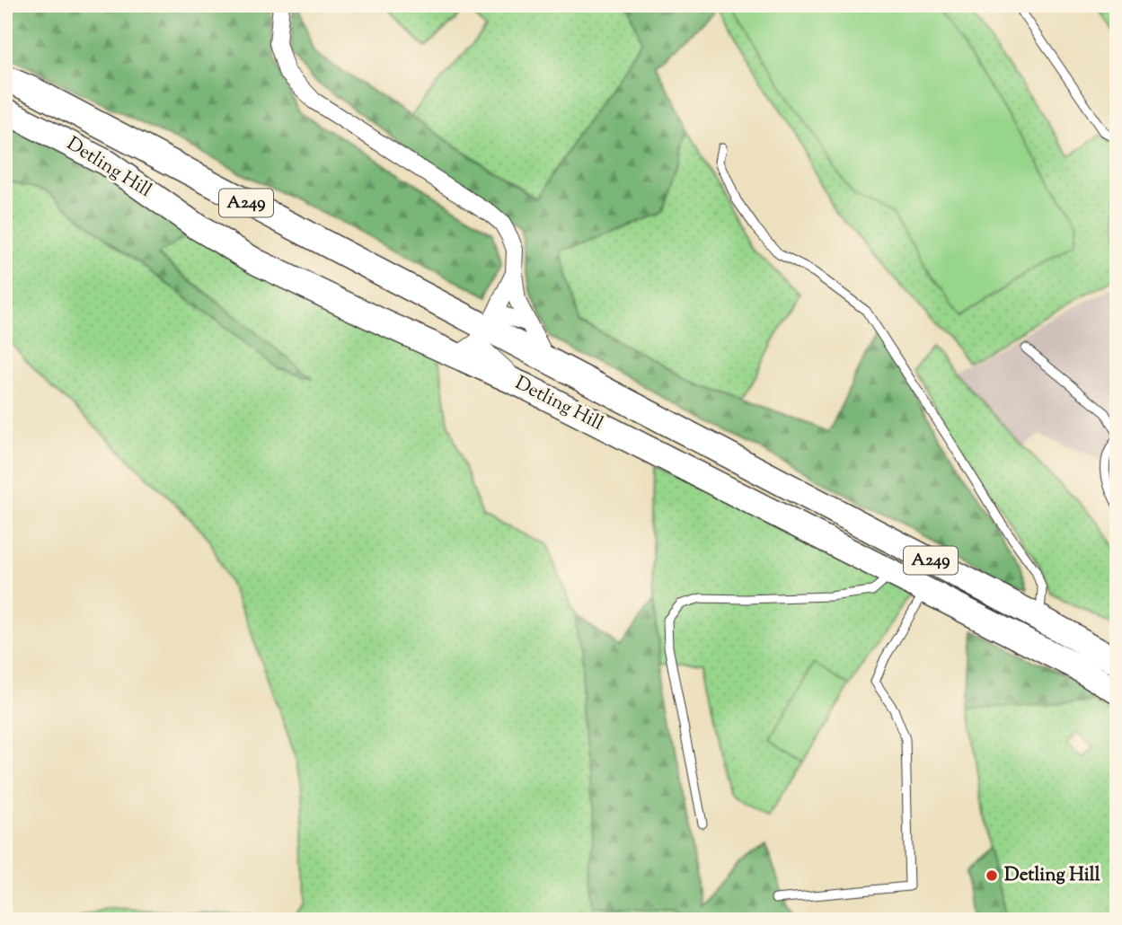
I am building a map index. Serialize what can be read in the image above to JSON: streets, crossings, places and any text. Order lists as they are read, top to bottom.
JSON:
{
  "streets": {
    "highway": ["Detling Hill", "A249"]
  },
  "places": ["Detling Hill"]
}
